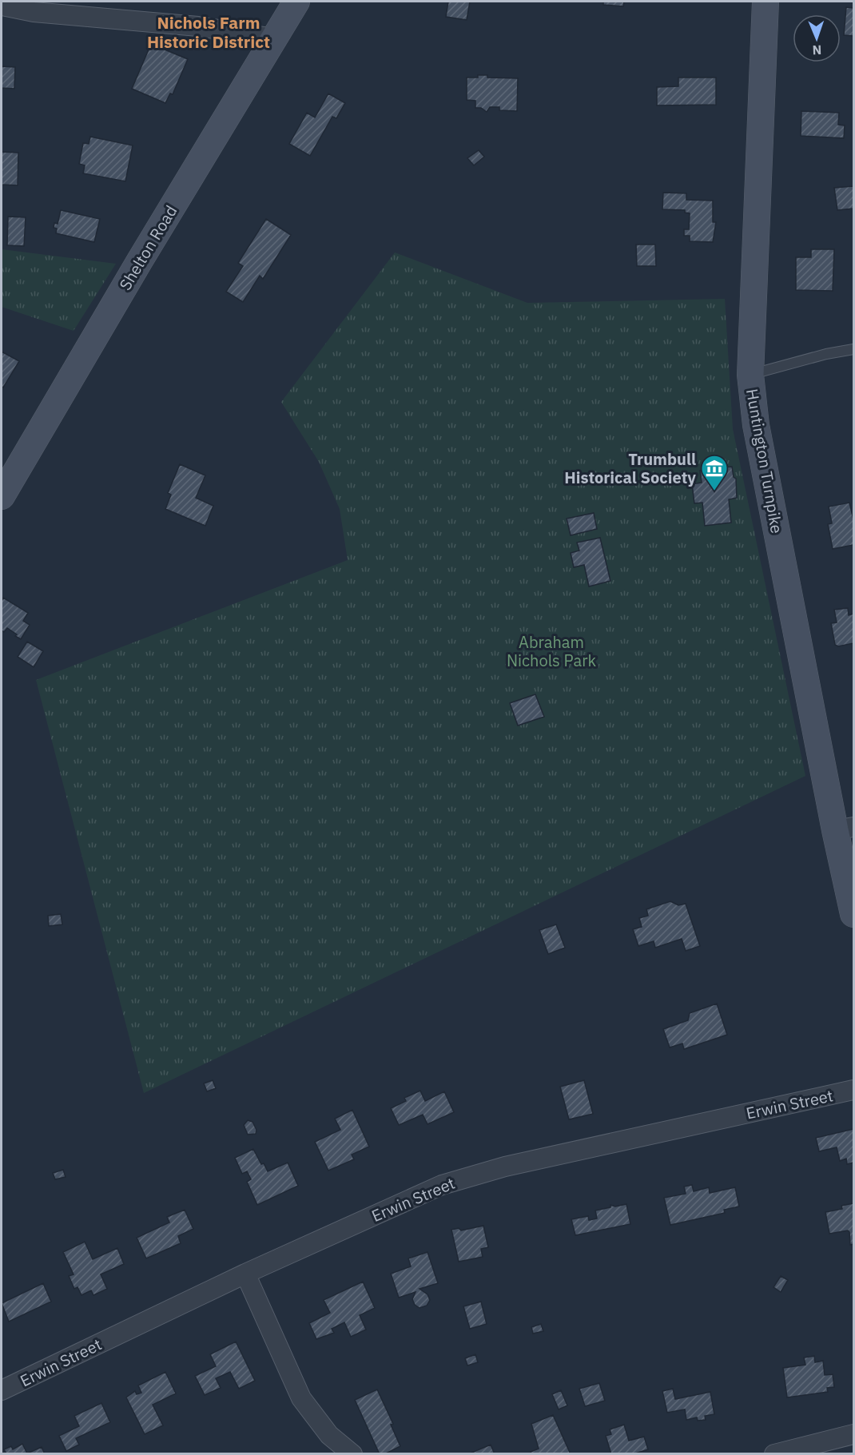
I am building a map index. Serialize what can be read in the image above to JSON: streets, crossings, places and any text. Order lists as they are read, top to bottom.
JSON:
{
  "streets": {
    "main road": ["Shelton Road", "Huntington Turnpike"],
    "street": ["Erwin Street"]
  },
  "districts": ["Nichols Farm Historic District"],
  "parks": ["Abraham Nichols Park"],
  "places": {
    "museum": ["Trumbull Historical Society"]
  },
  "north": "bottom"
}
